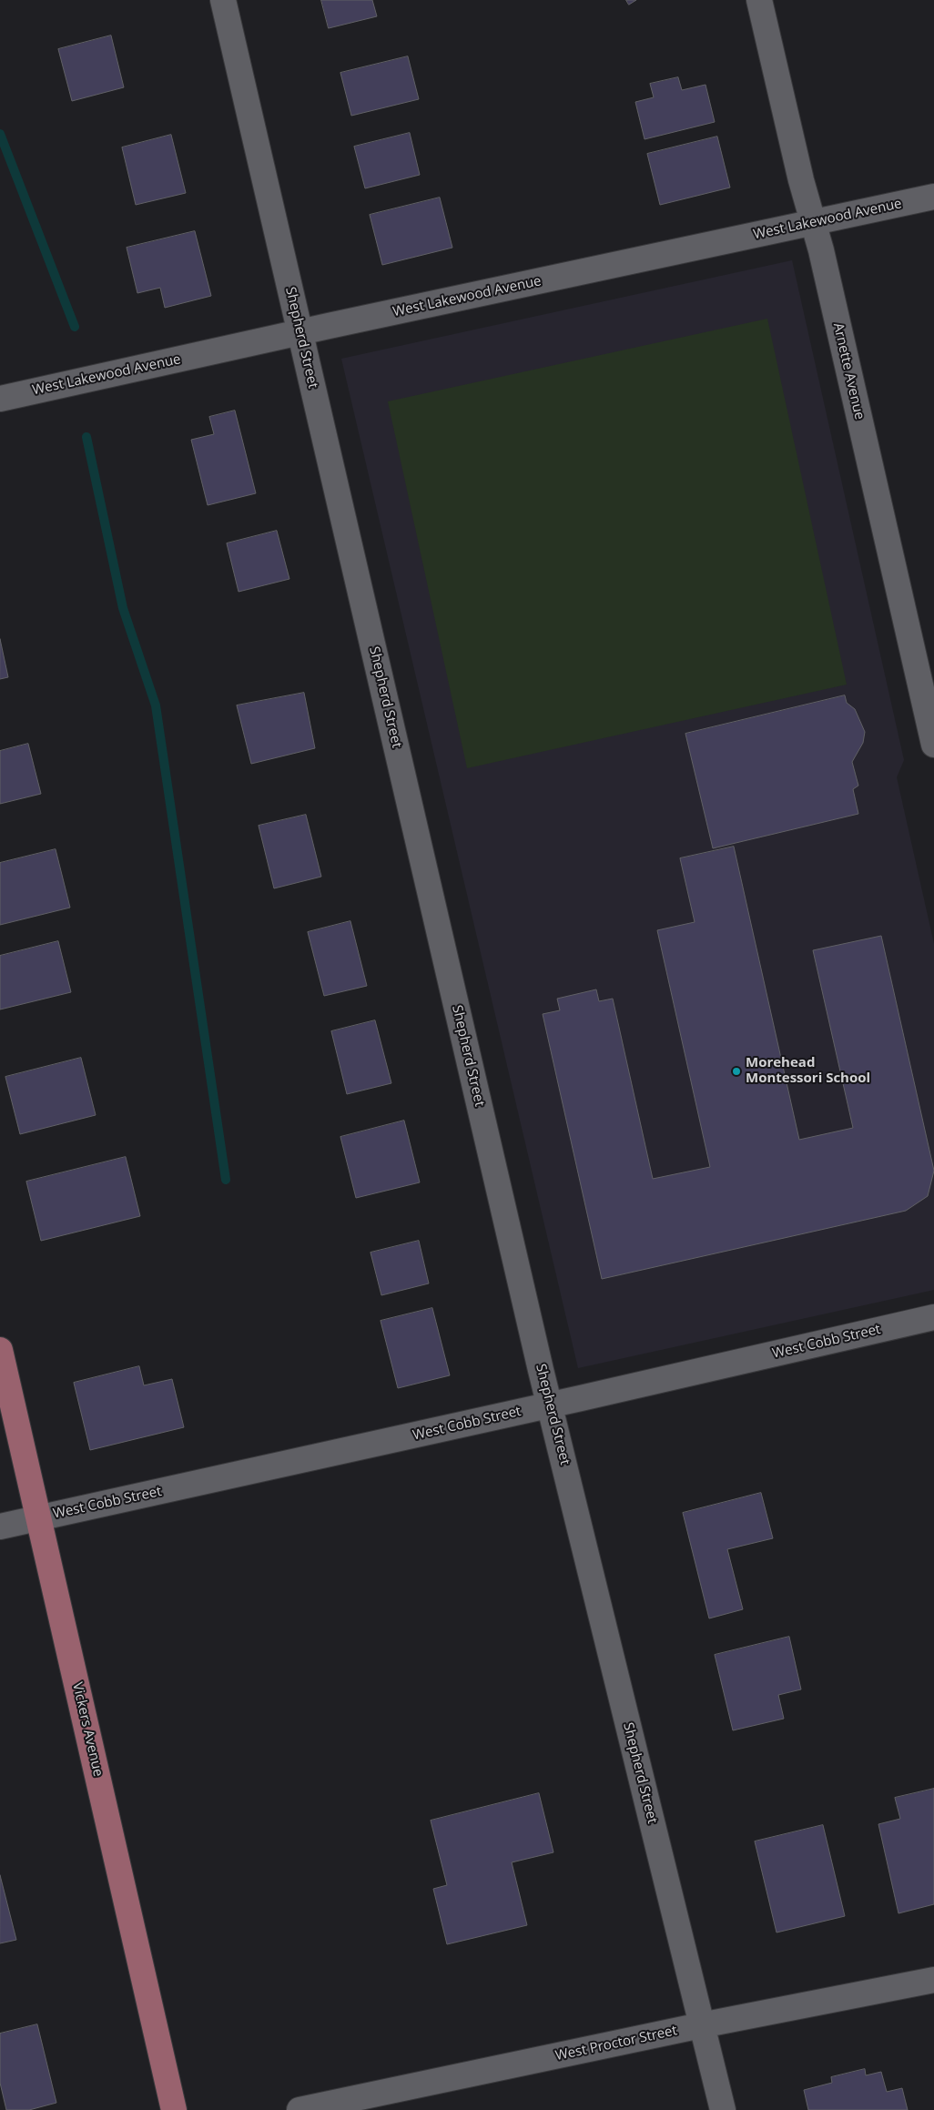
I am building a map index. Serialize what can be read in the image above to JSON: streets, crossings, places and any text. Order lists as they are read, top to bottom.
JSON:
{
  "streets": {
    "main road": ["Vickers Avenue"],
    "street": [
      "West Lakewood Avenue",
      "Shepherd Street",
      "Arnette Avenue",
      "West Cobb Street",
      "West Proctor Street"
    ]
  },
  "crossings": [
    ["West Lakewood Avenue", "Shepherd Street"],
    ["West Lakewood Avenue", "Arnette Avenue"],
    ["Shepherd Street", "West Cobb Street"],
    ["Shepherd Street", "West Proctor Street"],
    ["West Cobb Street", "Vickers Avenue"]
  ],
  "places": ["Morehead Montessori School"]
}
